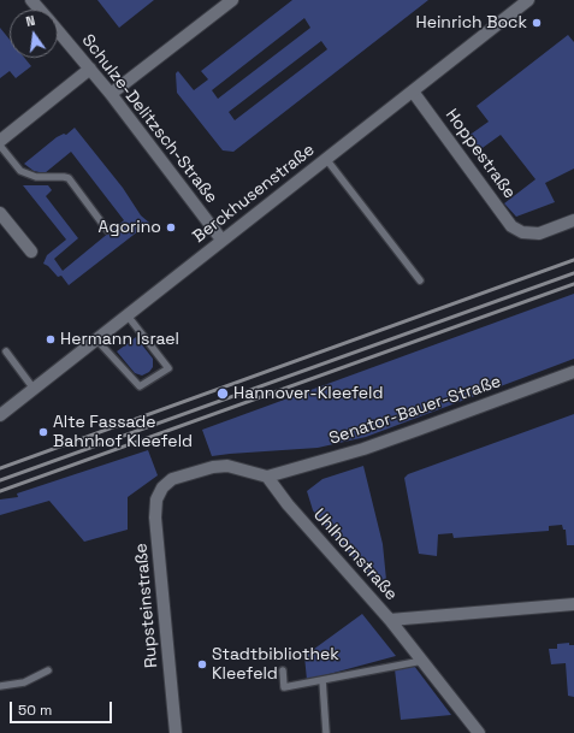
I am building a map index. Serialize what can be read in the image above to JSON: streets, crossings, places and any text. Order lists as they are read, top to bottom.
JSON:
{
  "streets": {
    "street": [
      "Schulze-Delitzsch-Straße",
      "Hoppestraße",
      "Berckhusenstraße",
      "Senator-Bauer-Straße",
      "Uhlhornstraße",
      "Rupsteinstraße"
    ]
  },
  "crossings": [
    ["Schulze-Delitzsch-Straße", "Berckhusenstraße"],
    ["Hoppestraße", "Berckhusenstraße"],
    ["Senator-Bauer-Straße", "Uhlhornstraße"],
    ["Senator-Bauer-Straße", "Rupsteinstraße"],
    ["Uhlhornstraße", "Rupsteinstraße"]
  ],
  "places": [
    "Heinrich Bock",
    "Agorino",
    "Hermann Israel",
    "Hannover-Kleefeld",
    "Alte Fassade Bahnhof Kleefeld",
    "Stadtbibliothek Kleefeld"
  ],
  "scale_bar": "50 m",
  "north": "top"
}
